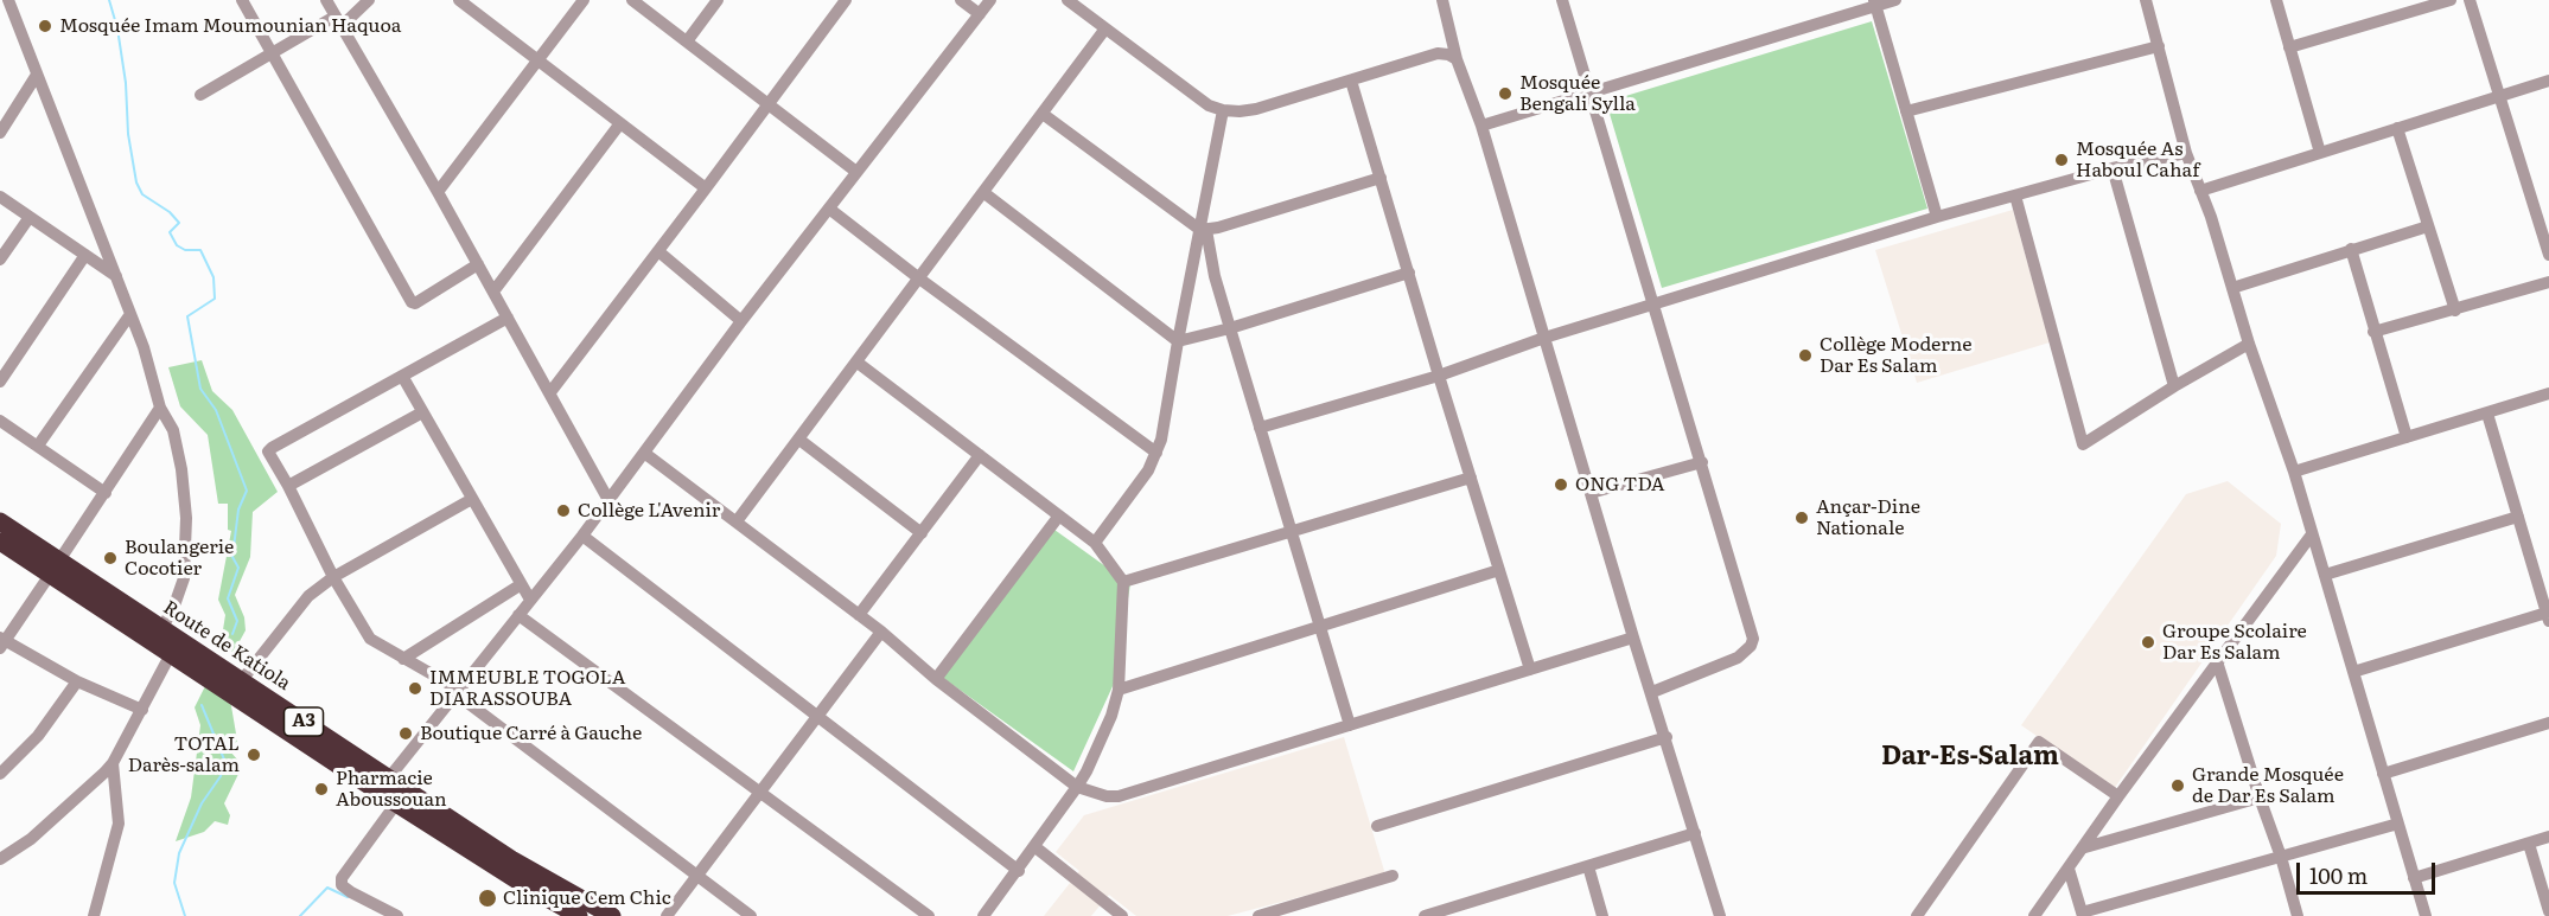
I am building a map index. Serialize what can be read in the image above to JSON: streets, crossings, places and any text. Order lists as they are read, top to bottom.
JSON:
{
  "streets": {
    "highway": ["Route de Katiola", "A3"]
  },
  "districts": ["Dar-Es-Salam"],
  "places": [
    "Mosquée Imam Moumounian Haquoa",
    "Mosquée Bengali Sylla",
    "Mosquée As Haboul Cahaf",
    "Collège Moderne Dar Es Salam",
    "ONG TDA",
    "Collège L'Avenir",
    "Ançar-Dine Nationale",
    "Boulangerie Cocotier",
    "Groupe Scolaire Dar Es Salam",
    "IMMEUBLE TOGOLA DIARASSOUBA",
    "Boutique Carré à Gauche",
    "TOTAL Darès-salam",
    "Grande Mosquée de Dar Es Salam",
    "Pharmacie Aboussouan",
    "Clinique Cem Chic"
  ],
  "scale_bar": "100 m"
}
